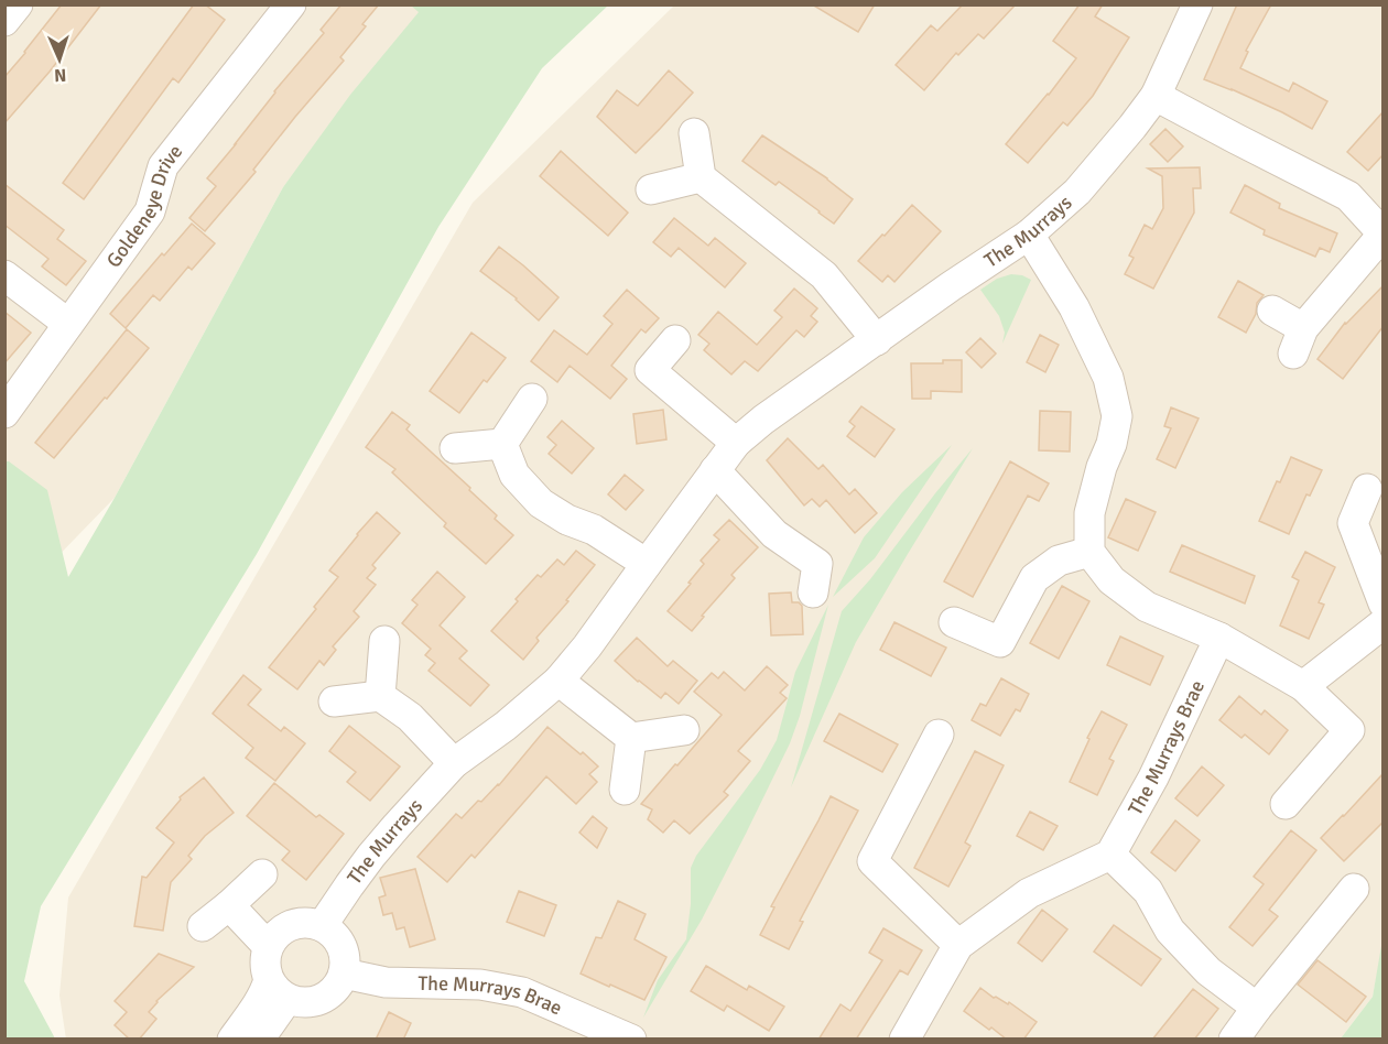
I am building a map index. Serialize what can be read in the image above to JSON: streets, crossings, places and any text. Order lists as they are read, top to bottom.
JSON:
{
  "streets": {
    "street": ["Goldeneye Drive", "The Murrays", "The Murrays Brae"]
  },
  "crossings": [
    ["The Murrays", "The Murrays Brae"]
  ],
  "north": "bottom"
}
